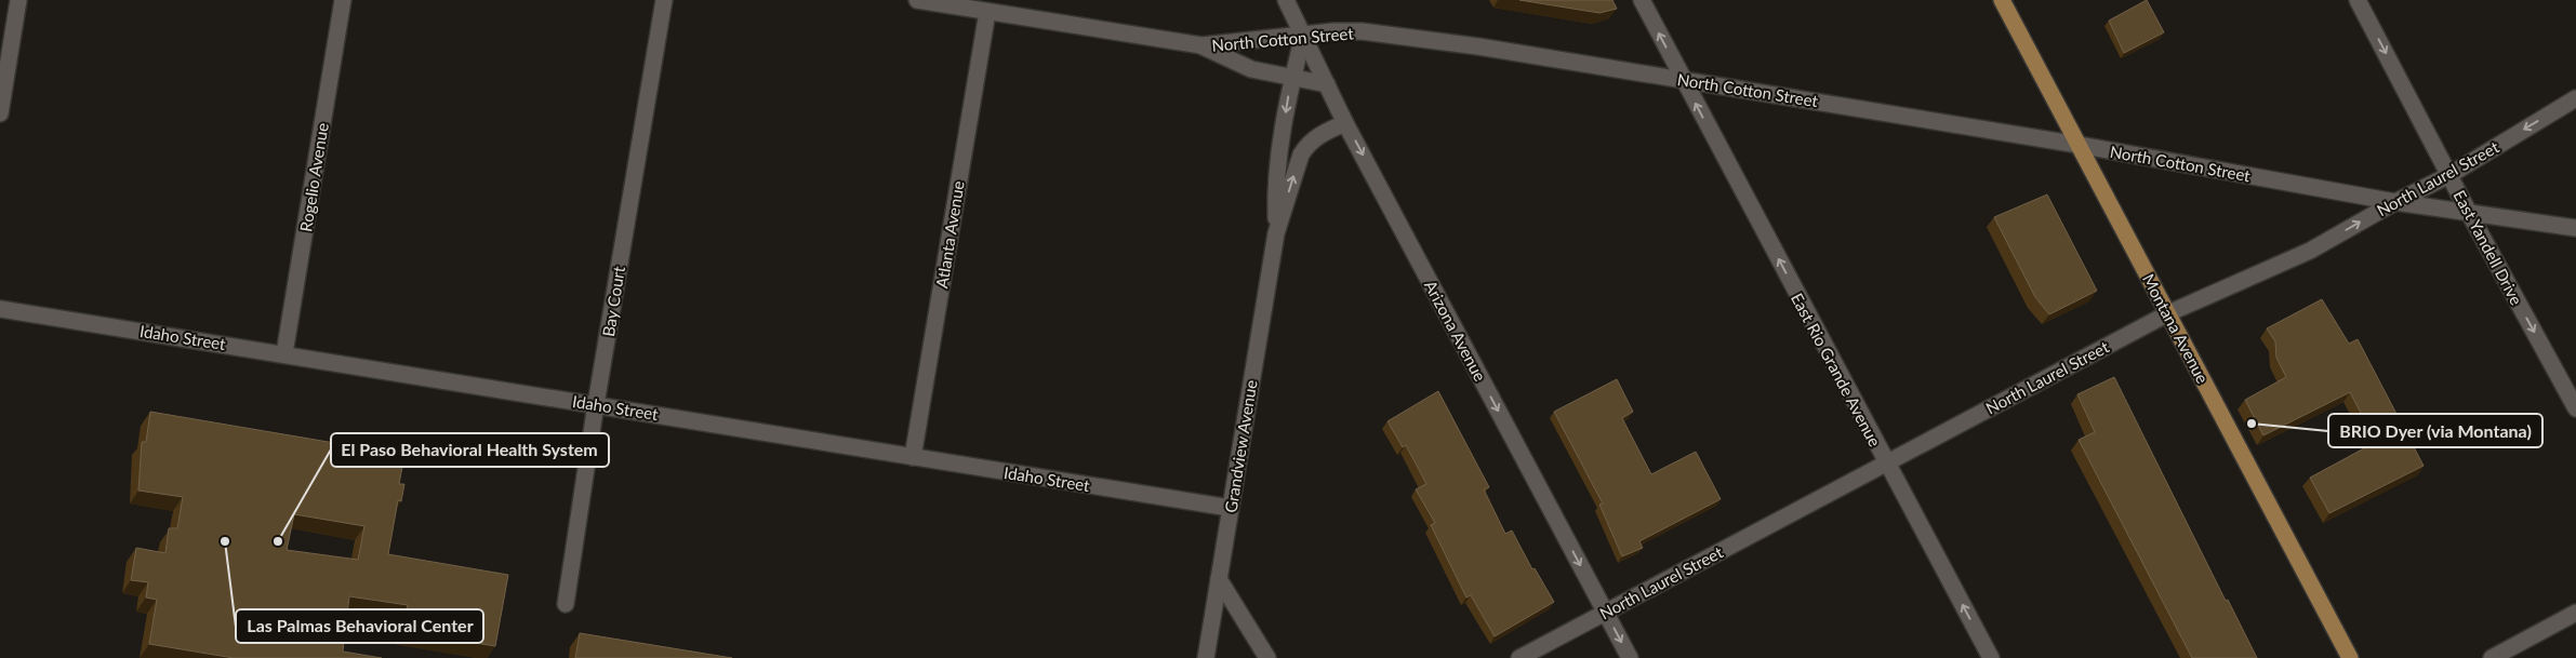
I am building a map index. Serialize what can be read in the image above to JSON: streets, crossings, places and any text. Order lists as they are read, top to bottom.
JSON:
{
  "streets": {
    "main road": ["Montana Avenue"],
    "street": [
      "North Cotton Street",
      "Rogelio Avenue",
      "North Laurel Street",
      "Atlanta Avenue",
      "East Yandell Drive",
      "Bay Court",
      "Arizona Avenue",
      "Idaho Street",
      "East Rio Grande Avenue",
      "Grandview Avenue"
    ]
  },
  "crossings": [
    ["North Cotton Street", "North Laurel Street"],
    ["North Cotton Street", "Atlanta Avenue"],
    ["North Cotton Street", "East Yandell Drive"],
    ["North Cotton Street", "Montana Avenue"],
    ["North Cotton Street", "Arizona Avenue"],
    ["North Cotton Street", "East Rio Grande Avenue"],
    ["North Cotton Street", "Grandview Avenue"],
    ["Rogelio Avenue", "Idaho Street"],
    ["North Laurel Street", "East Yandell Drive"],
    ["North Laurel Street", "Montana Avenue"],
    ["North Laurel Street", "Arizona Avenue"],
    ["North Laurel Street", "East Rio Grande Avenue"],
    ["Atlanta Avenue", "Idaho Street"],
    ["Bay Court", "Idaho Street"],
    ["Arizona Avenue", "Grandview Avenue"],
    ["Idaho Street", "Grandview Avenue"]
  ],
  "one_way": ["East Yandell Drive", "Arizona Avenue", "East Rio Grande Avenue"],
  "places": ["BRIO Dyer (via Montana)", "Las Palmas Behavioral Center", "El Paso Behavioral Health System"]
}
